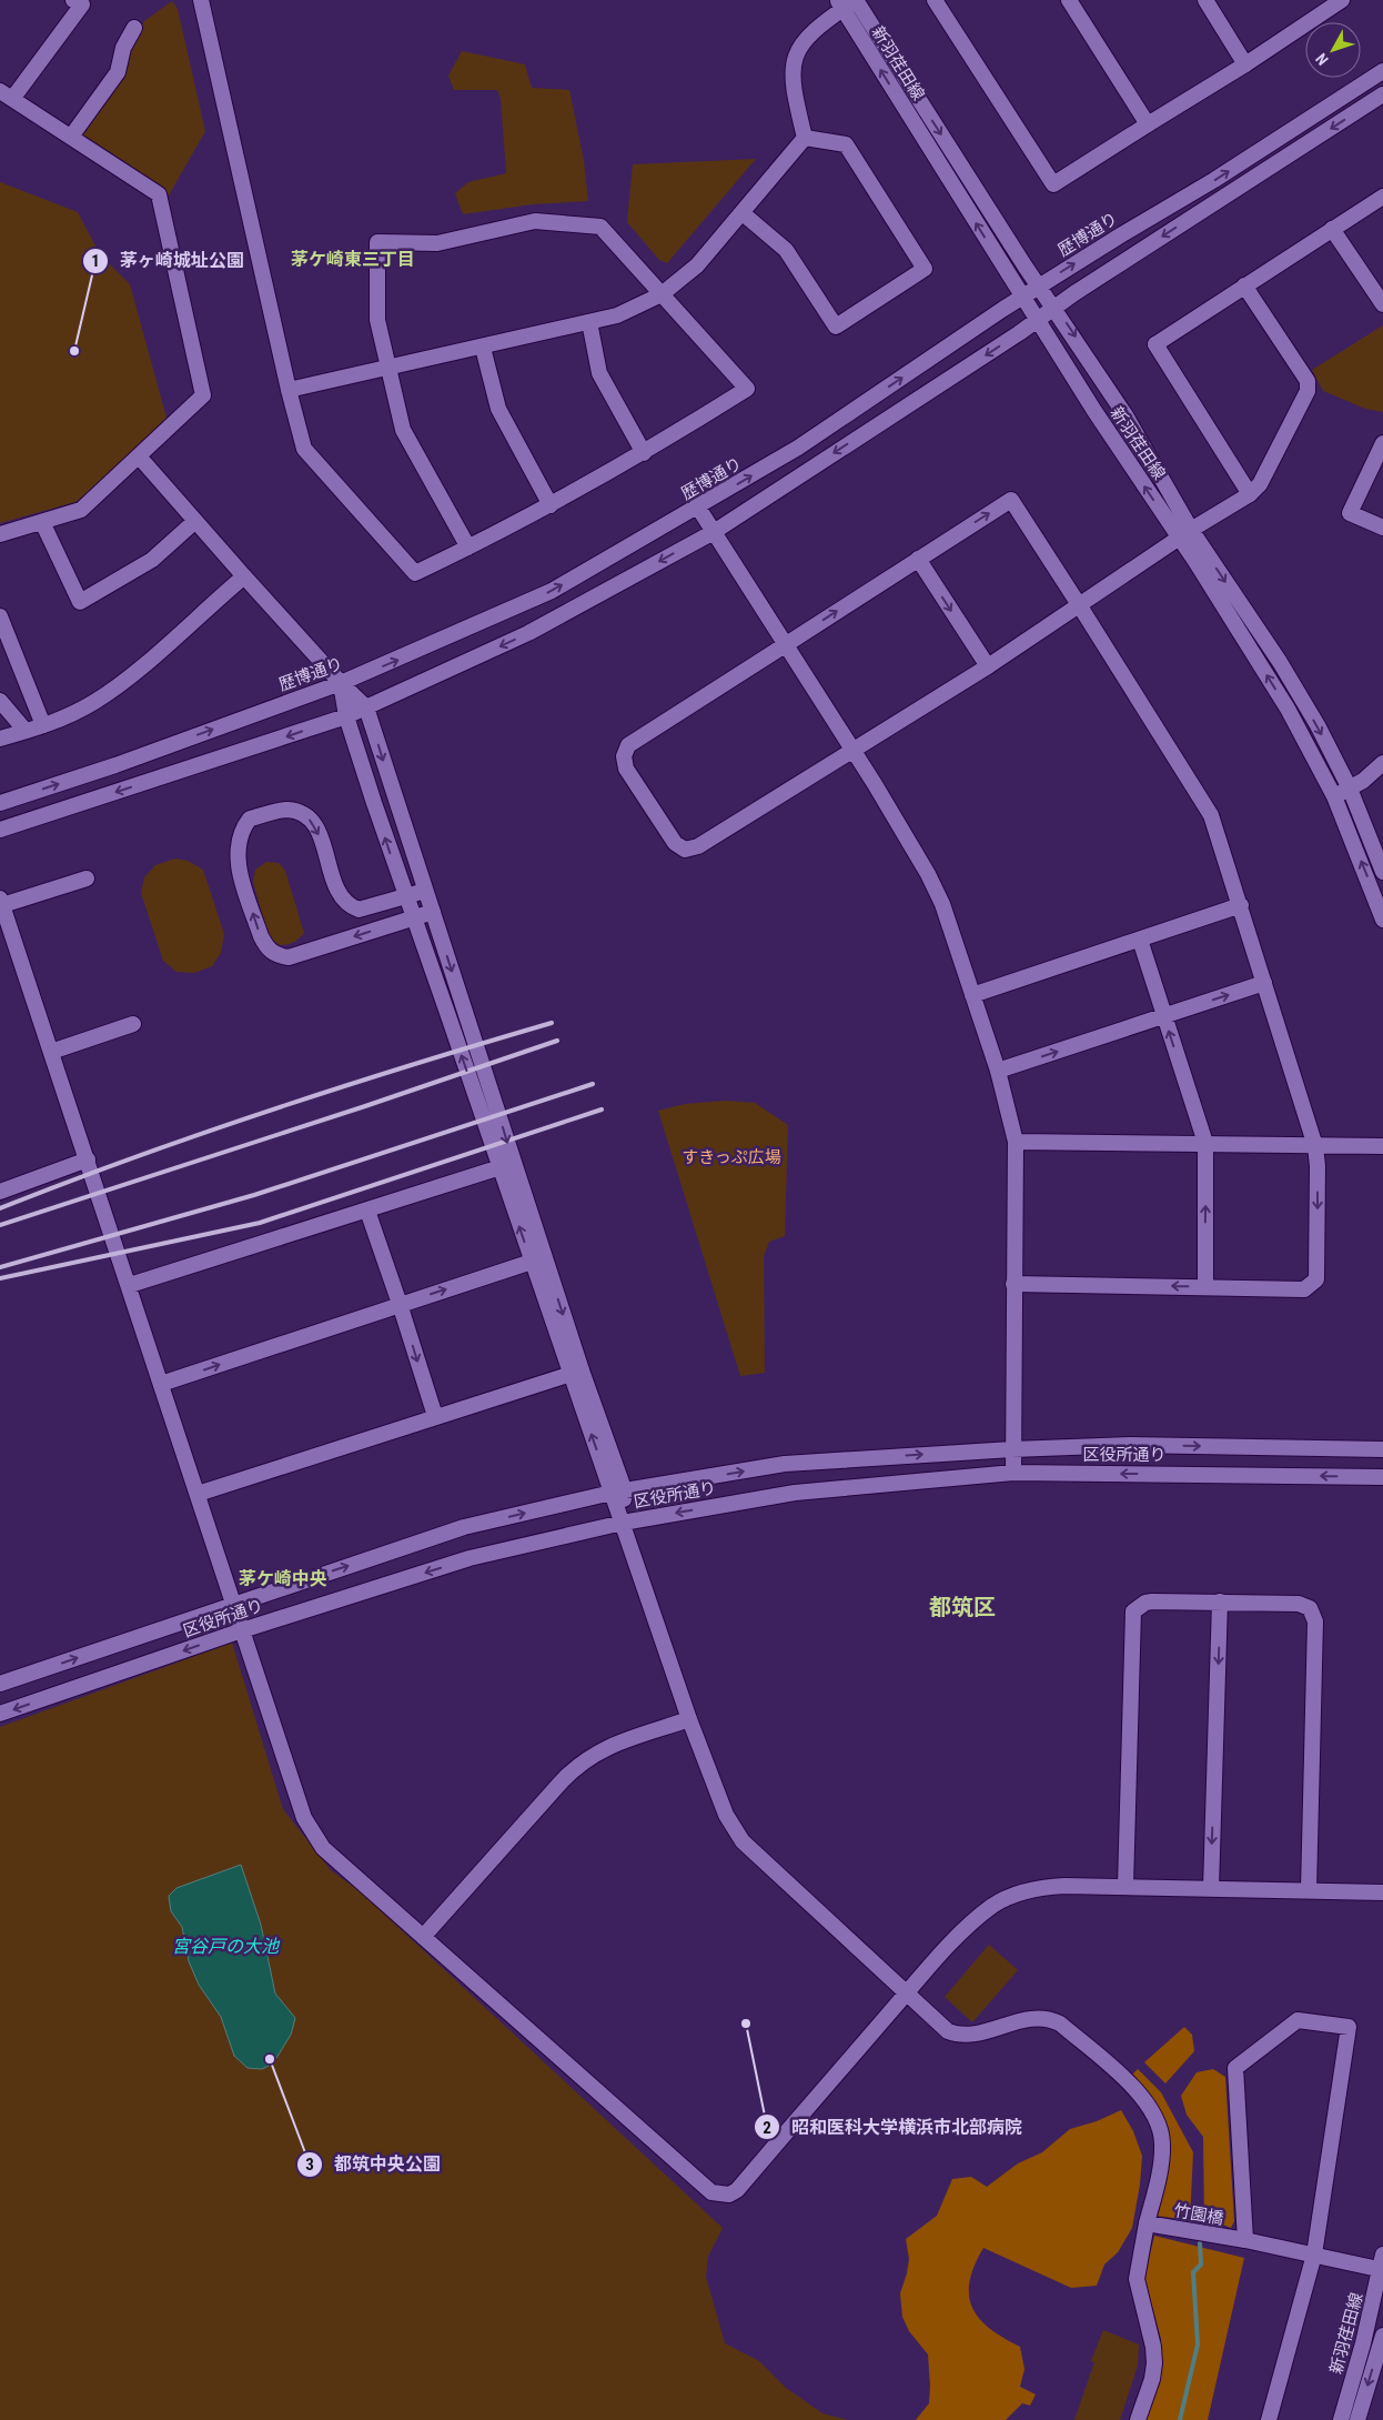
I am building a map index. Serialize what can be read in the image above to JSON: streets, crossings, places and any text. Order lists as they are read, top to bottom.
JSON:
{
  "streets": {
    "street": [
      "新羽荏田線",
      "歴博通り",
      "区役所通り",
      "竹園橋"
    ]
  },
  "crossings": [
    ["新羽荏田線", "歴博通り"],
    ["新羽荏田線", "竹園橋"]
  ],
  "districts": ["茅ケ崎東三丁目", "茅ケ崎中央", "都筑区"],
  "water": ["宮谷戸の大池"],
  "parks": ["すきっぷ広場"],
  "places": ["茅ヶ崎城址公園", "昭和医科大学横浜市北部病院", "都筑中央公園"],
  "north": "bottom left"
}
